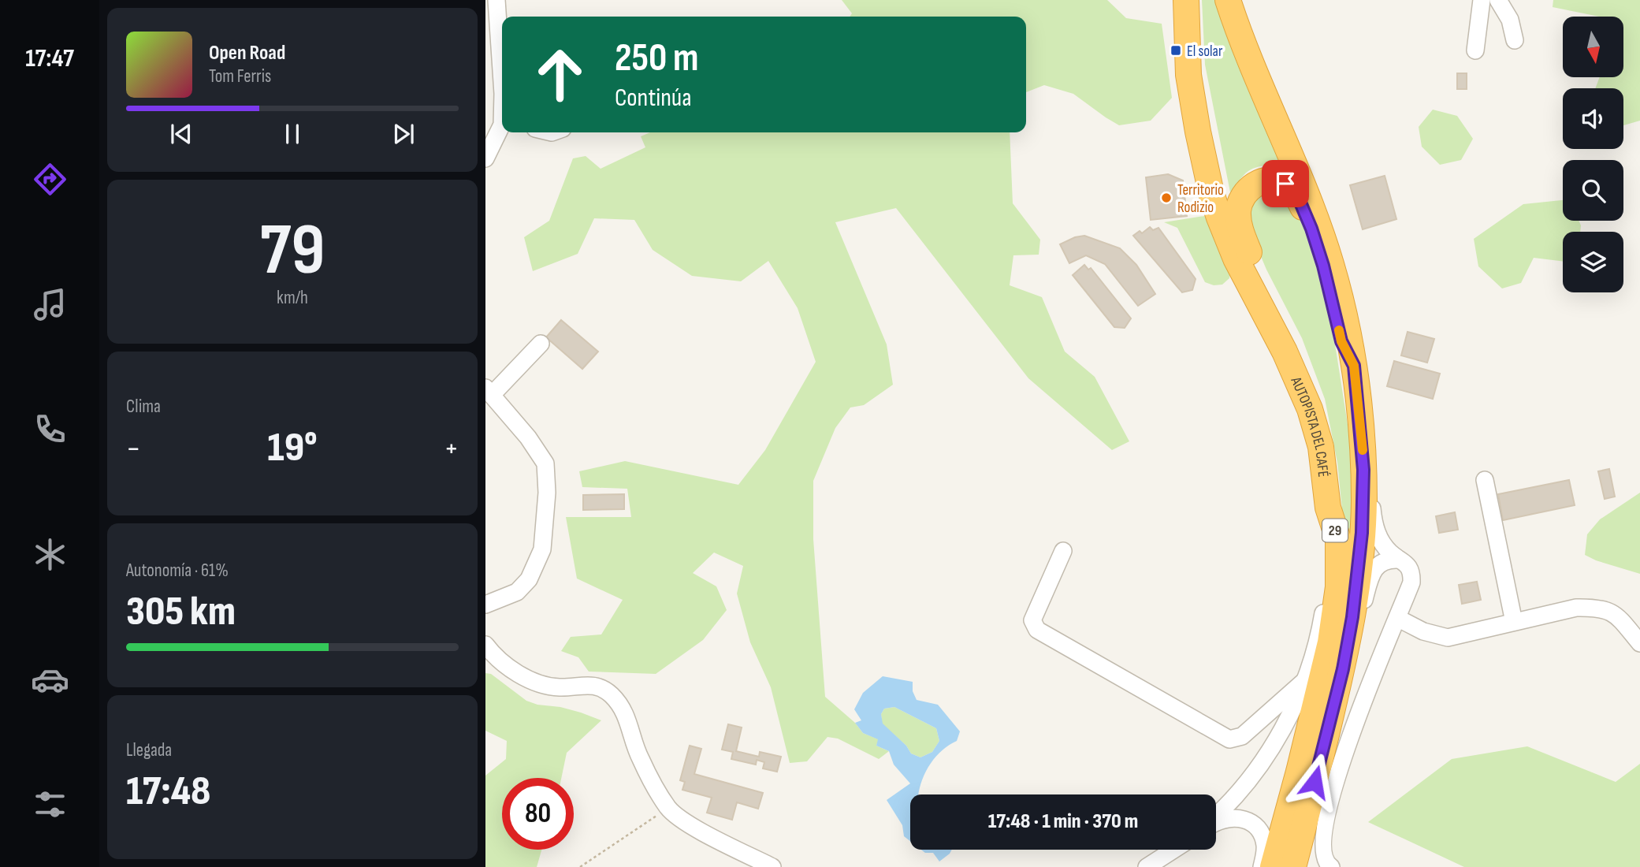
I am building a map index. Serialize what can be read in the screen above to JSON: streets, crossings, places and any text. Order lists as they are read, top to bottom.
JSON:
{
  "streets": {
    "highway": ["AUTOPISTA DEL CAFÉ", "29"]
  },
  "places": {
    "transit": ["El solar"],
    "other": ["Territorio Rodizio"]
  },
  "north": "bottom",
  "page": {
    "tabs": "17:47",
    "turn": ["250 m", "Continúa"],
    "song": ["Open Road", "Tom Ferris"],
    "tile": [
      ["79", "km/h"],
      "Clima",
      ["Autonomía · 61%", "305 km"],
      ["Llegada", "17:48"]
    ],
    "heat": ["−", "19°", "+"],
    "limit": "80",
    "trip": "17:48 · 1 min · 370 m"
  }
}
